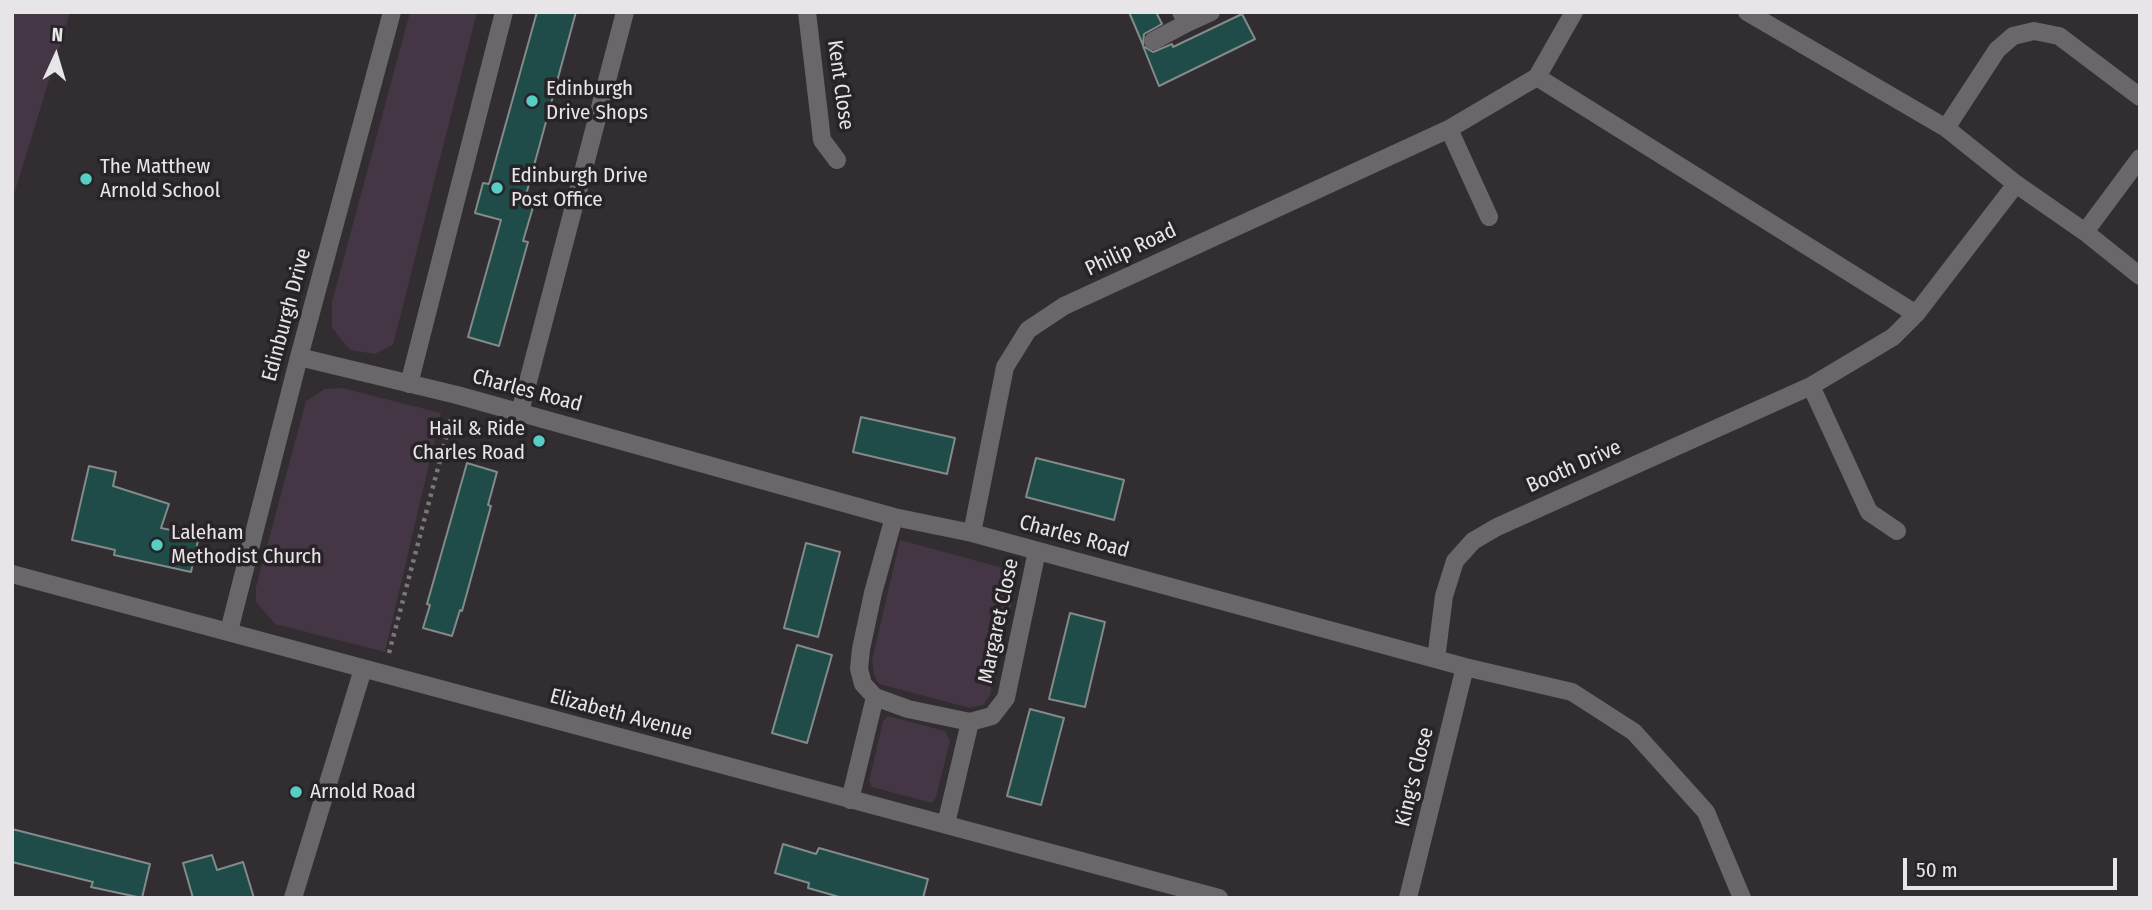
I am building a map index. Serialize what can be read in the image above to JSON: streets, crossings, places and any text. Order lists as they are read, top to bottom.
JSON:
{
  "streets": {
    "street": [
      "Kent Close",
      "Philip Road",
      "Edinburgh Drive",
      "Charles Road",
      "Booth Drive",
      "Margaret Close",
      "Elizabeth Avenue",
      "King's Close"
    ]
  },
  "crossings": [
    ["Philip Road", "Charles Road"],
    ["Edinburgh Drive", "Charles Road"],
    ["Edinburgh Drive", "Elizabeth Avenue"],
    ["Charles Road", "Booth Drive"],
    ["Charles Road", "Margaret Close"],
    ["Charles Road", "King's Close"]
  ],
  "places": [
    "Edinburgh Drive Shops",
    "The Matthew Arnold School",
    "Edinburgh Drive Post Office",
    "Hail & Ride Charles Road",
    "Laleham Methodist Church",
    "Arnold Road"
  ],
  "scale_bar": "50 m",
  "north": "top"
}
